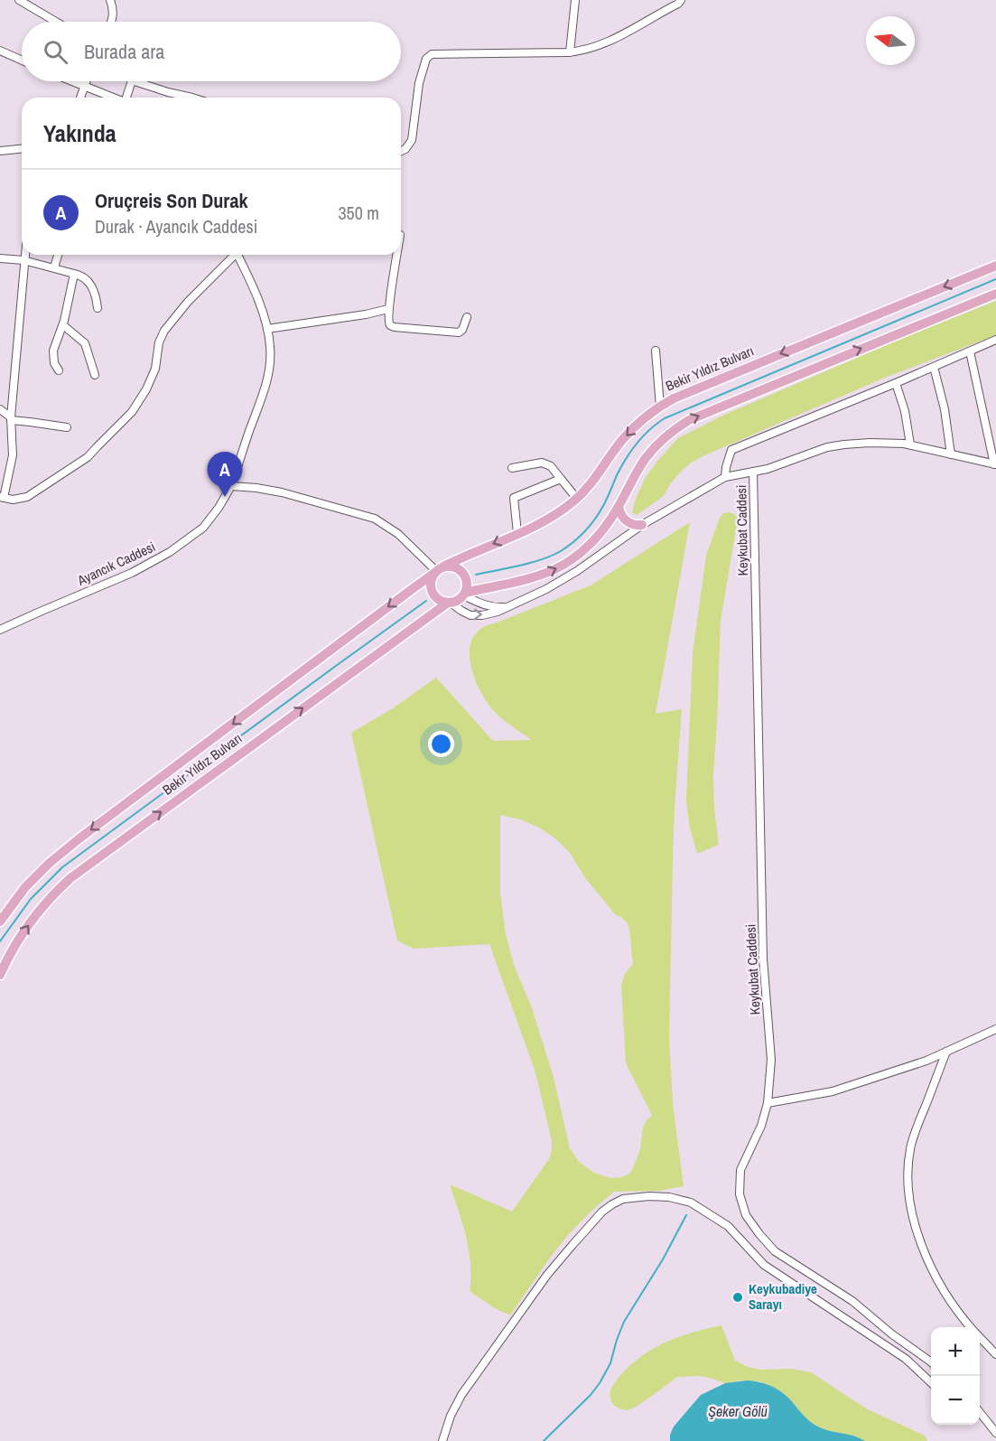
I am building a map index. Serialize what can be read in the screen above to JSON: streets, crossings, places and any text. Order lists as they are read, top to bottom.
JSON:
{
  "streets": {
    "main road": ["Bekir Yıldız Bulvarı"],
    "street": ["Keykubat Caddesi", "Ayancık Caddesi"]
  },
  "water": ["Şeker Gölü"],
  "places": ["Keykubadiye Sarayı"],
  "north": "left",
  "page": {
    "search": "Burada ara",
    "heading": "Yakında",
    "list": [
      {
        "mark": "A",
        "name": "Oruçreis Son Durak",
        "note": "Durak · Ayancık Caddesi",
        "value": "350 m"
      }
    ],
    "pins": "A",
    "map_buttons": ["+", "−"]
  }
}
